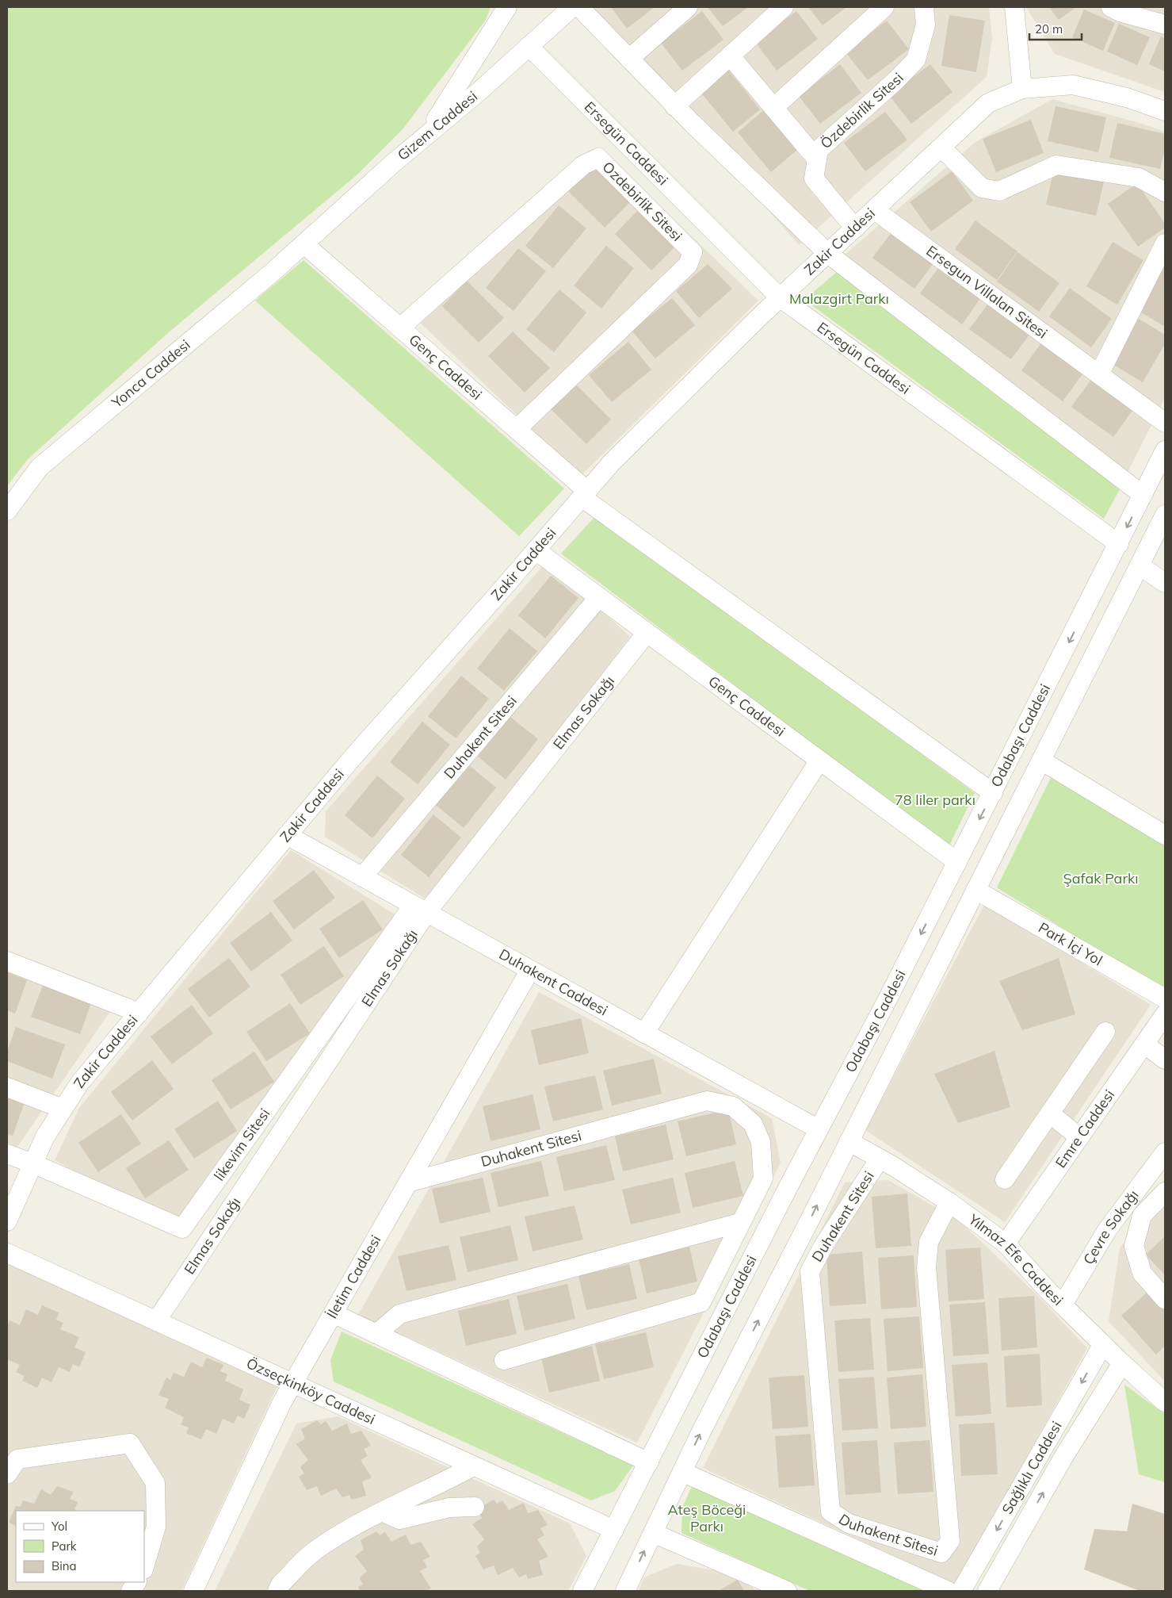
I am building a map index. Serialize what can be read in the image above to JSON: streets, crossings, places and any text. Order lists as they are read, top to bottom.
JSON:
{
  "streets": {
    "street": [
      "Özdebirlik Sitesi",
      "Gizem Caddesi",
      "Ersegün Caddesi",
      "Ozdebirlik Sitesi",
      "Zakir Caddesi",
      "Ersegun Villalan Sitesi",
      "Genç Caddesi",
      "Yonca Caddesi",
      "Elmas Sokağı",
      "Odabaşı Caddesi",
      "Duhakent Sitesi",
      "Park İçi Yol",
      "Duhakent Caddesi",
      "Emre Caddesi",
      "likevim Sitesi",
      "Çevre Sokağı",
      "Yılmaz Efe Caddesi",
      "İletim Caddesi",
      "Özseçkinköy Caddesi",
      "Sağlıklı Caddesi"
    ]
  },
  "crossings": [
    ["Özdebirlik Sitesi", "Zakir Caddesi"],
    ["Gizem Caddesi", "Ersegün Caddesi"],
    ["Gizem Caddesi", "Genç Caddesi"],
    ["Gizem Caddesi", "Yonca Caddesi"],
    ["Ersegün Caddesi", "Zakir Caddesi"],
    ["Ersegün Caddesi", "Odabaşı Caddesi"],
    ["Ozdebirlik Sitesi", "Genç Caddesi"],
    ["Zakir Caddesi", "Ersegun Villalan Sitesi"],
    ["Zakir Caddesi", "Genç Caddesi"],
    ["Zakir Caddesi", "Duhakent Caddesi"],
    ["Zakir Caddesi", "likevim Sitesi"],
    ["Genç Caddesi", "Yonca Caddesi"],
    ["Genç Caddesi", "Elmas Sokağı"],
    ["Genç Caddesi", "Odabaşı Caddesi"],
    ["Genç Caddesi", "Duhakent Sitesi"],
    ["Elmas Sokağı", "Duhakent Caddesi"],
    ["Elmas Sokağı", "likevim Sitesi"],
    ["Elmas Sokağı", "Özseçkinköy Caddesi"],
    ["Odabaşı Caddesi", "Park İçi Yol"],
    ["Odabaşı Caddesi", "Duhakent Caddesi"],
    ["Odabaşı Caddesi", "Yılmaz Efe Caddesi"],
    ["Odabaşı Caddesi", "Özseçkinköy Caddesi"],
    ["Duhakent Sitesi", "Duhakent Caddesi"],
    ["Duhakent Sitesi", "Yılmaz Efe Caddesi"],
    ["Duhakent Sitesi", "İletim Caddesi"],
    ["Duhakent Caddesi", "likevim Sitesi"],
    ["Duhakent Caddesi", "İletim Caddesi"],
    ["Emre Caddesi", "Yılmaz Efe Caddesi"],
    ["Çevre Sokağı", "Yılmaz Efe Caddesi"],
    ["Yılmaz Efe Caddesi", "Sağlıklı Caddesi"],
    ["İletim Caddesi", "Özseçkinköy Caddesi"]
  ],
  "parks": [
    "Malazgirt Parkı",
    "78 liler parkı",
    "Şafak Parkı",
    "Ateş Böceği Parkı"
  ],
  "legend": ["Yol", "Park", "Bina"],
  "scale_bar": "20 m"
}
